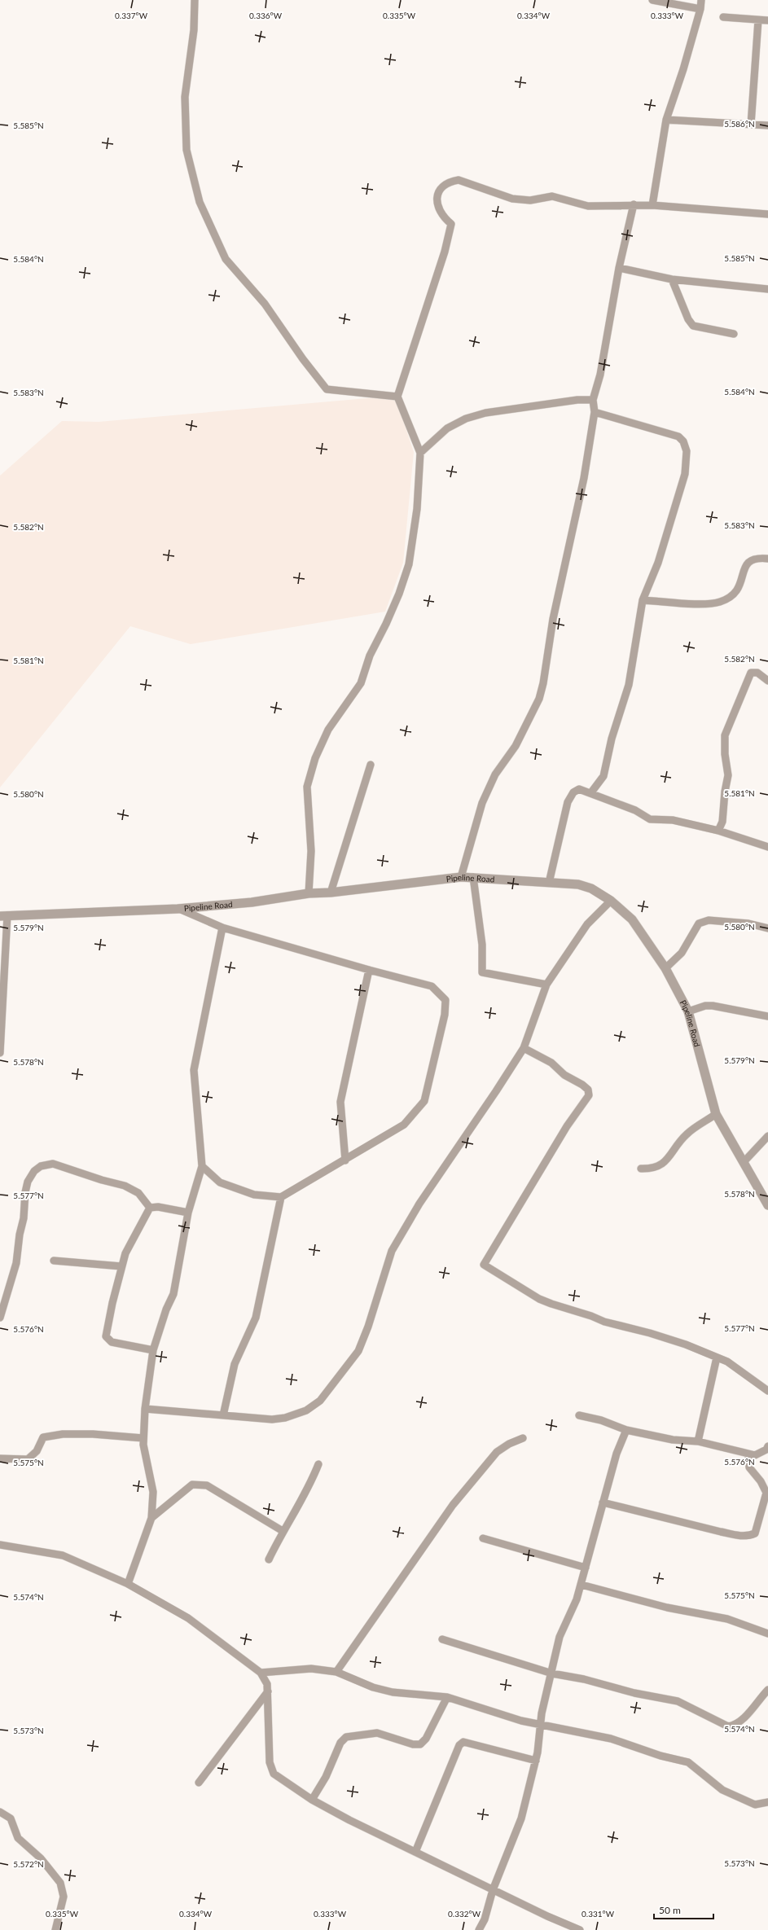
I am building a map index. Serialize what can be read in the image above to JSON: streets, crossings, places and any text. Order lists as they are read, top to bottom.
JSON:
{
  "streets": {
    "street": ["Pipeline Road"]
  },
  "scale_bar": "50 m",
  "coordinates": [
    "0.337°W",
    "0.335°W",
    "0.334°W",
    "0.333°W",
    "0.336°W",
    "5.586°N",
    "5.585°N",
    "5.584°N",
    "5.583°N",
    "5.582°N",
    "5.581°N",
    "5.580°N",
    "5.579°N",
    "5.578°N",
    "5.577°N",
    "5.576°N",
    "5.575°N",
    "5.574°N",
    "5.573°N",
    "5.572°N",
    "0.332°W",
    "0.331°W"
  ]
}
